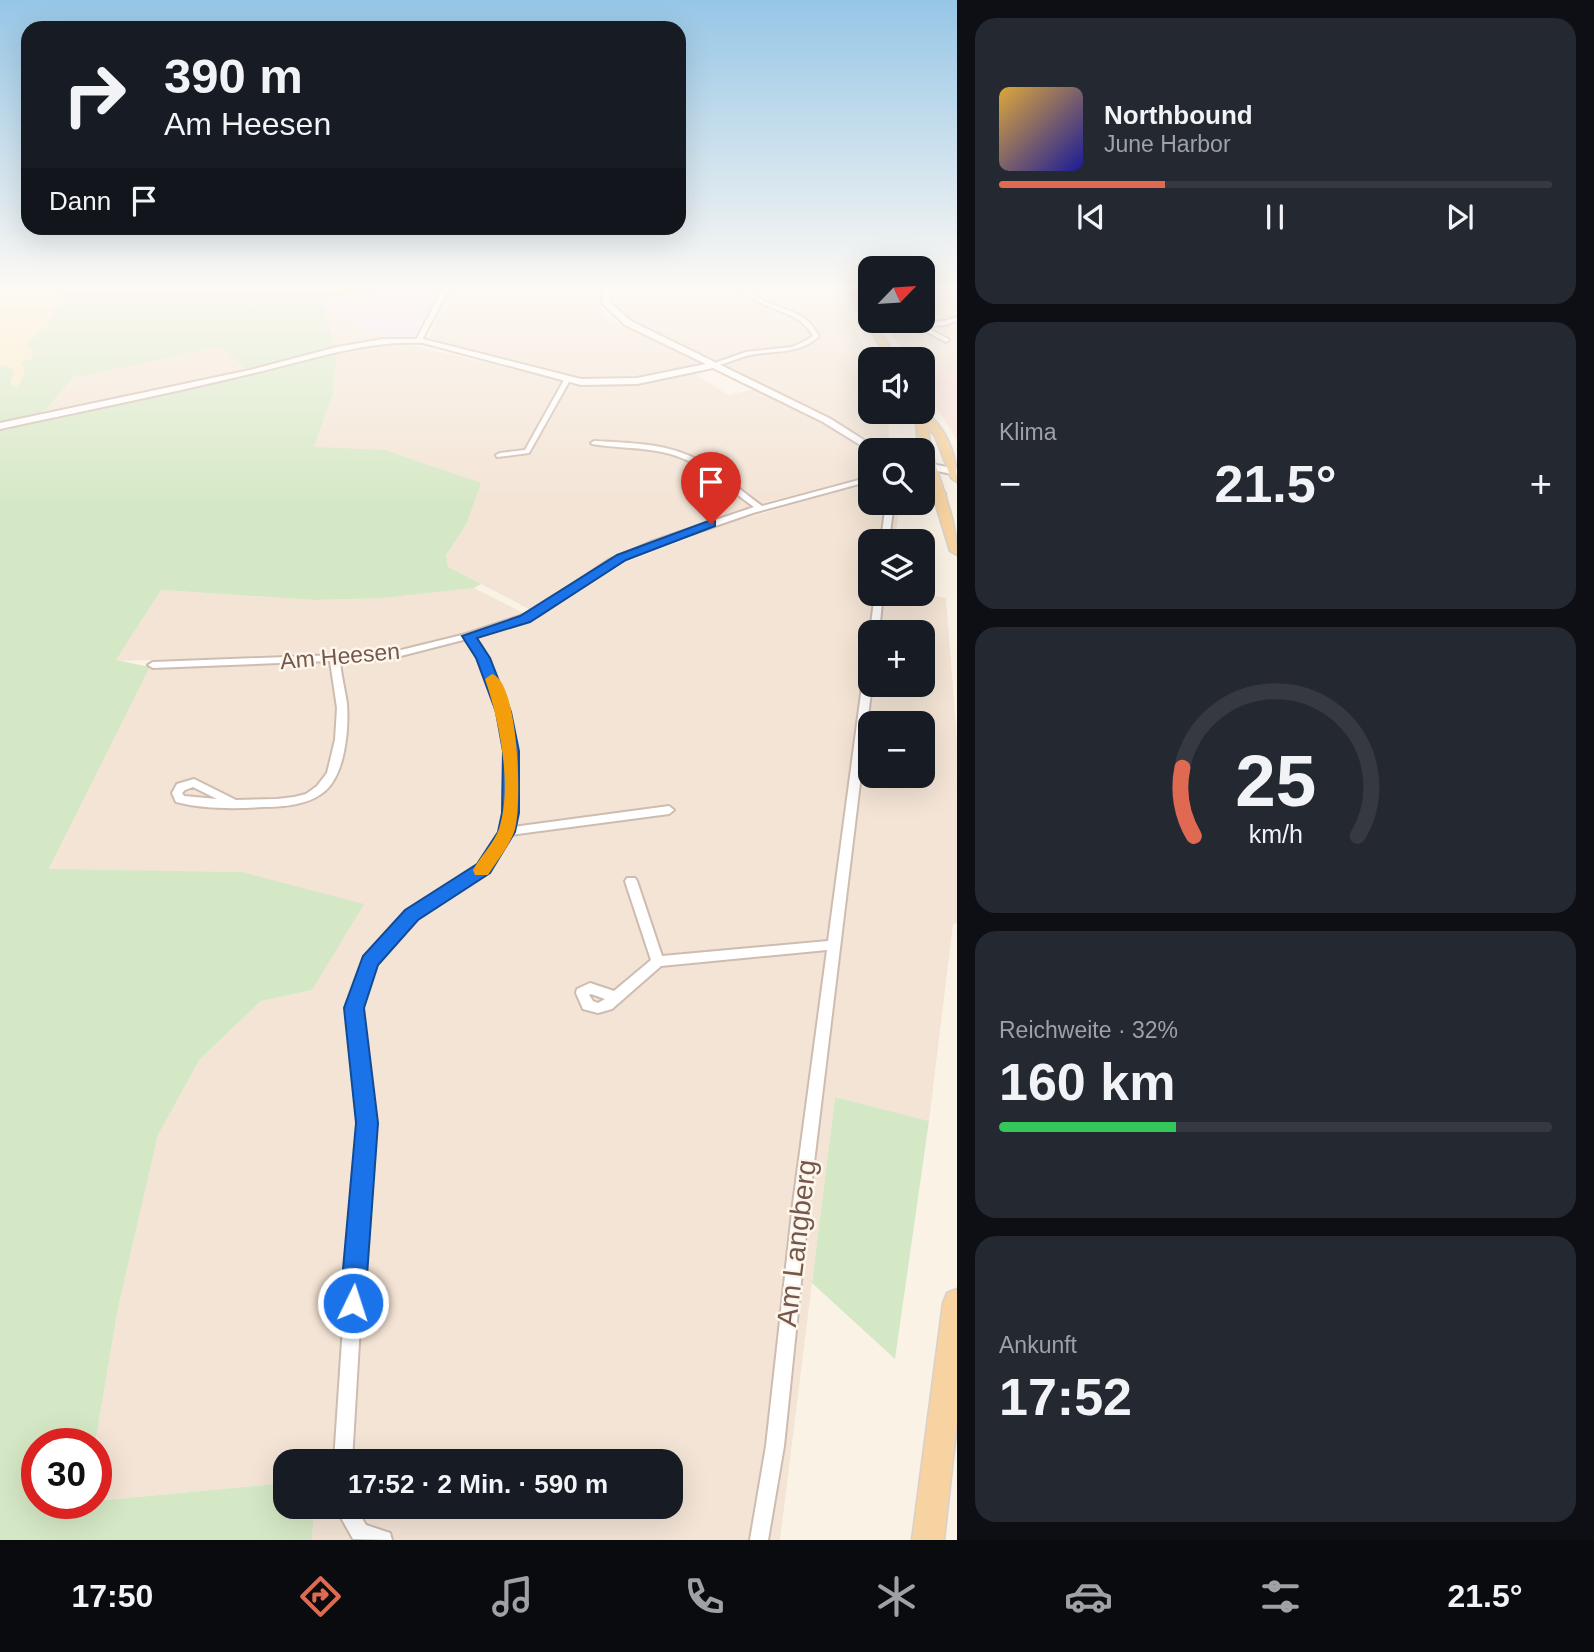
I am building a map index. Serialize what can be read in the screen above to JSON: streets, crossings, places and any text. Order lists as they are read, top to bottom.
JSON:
{
  "streets": {
    "street": ["Am Heesen", "Am Langberg"]
  },
  "north": "top right",
  "page": {
    "turn": ["390 m", "Am Heesen"],
    "song": ["Northbound", "June Harbor"],
    "then": "Dann",
    "map_buttons": ["+", "−"],
    "tile": [
      "Klima",
      ["Reichweite · 32%", "160 km"],
      ["Ankunft", "17:52"]
    ],
    "heat": ["−", "21.5°", "+"],
    "limit": "30",
    "trip": "17:52 · 2 Min. · 590 m",
    "tabs": ["17:50", "21.5°"],
    "gauge": ["25", "km/h"]
  }
}
